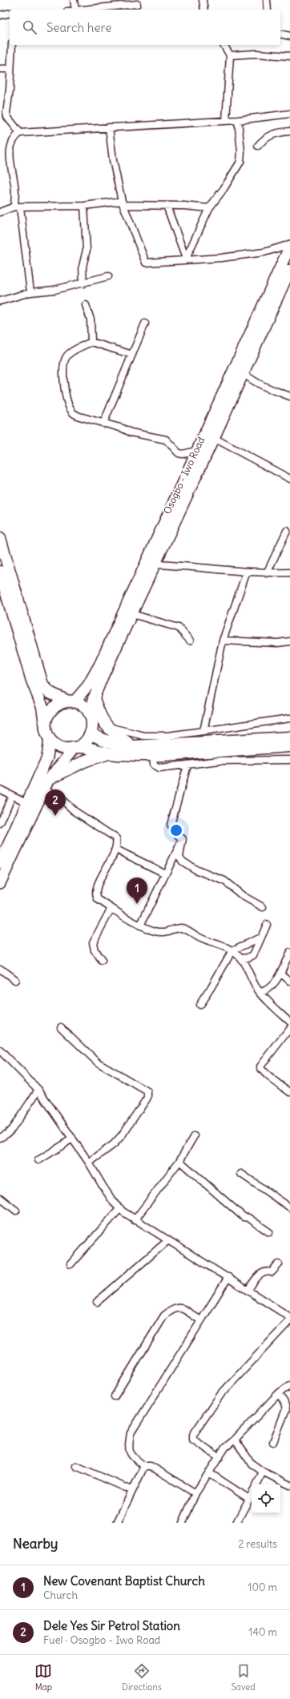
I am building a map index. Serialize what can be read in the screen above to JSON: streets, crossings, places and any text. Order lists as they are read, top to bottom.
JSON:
{
  "streets": {
    "main road": ["Osogbo - Iwo Road"]
  },
  "page": {
    "search": "Search here",
    "pins": ["2", "1"],
    "heading": ["Nearby", "2 results"],
    "list": [
      {
        "mark": "1",
        "name": "New Covenant Baptist Church",
        "note": "Church",
        "value": "100 m"
      },
      {
        "mark": "2",
        "name": "Dele Yes Sir Petrol Station",
        "note": "Fuel · Osogbo - Iwo Road",
        "value": "140 m"
      }
    ],
    "nav": ["Map", "Directions", "Saved"]
  }
}
